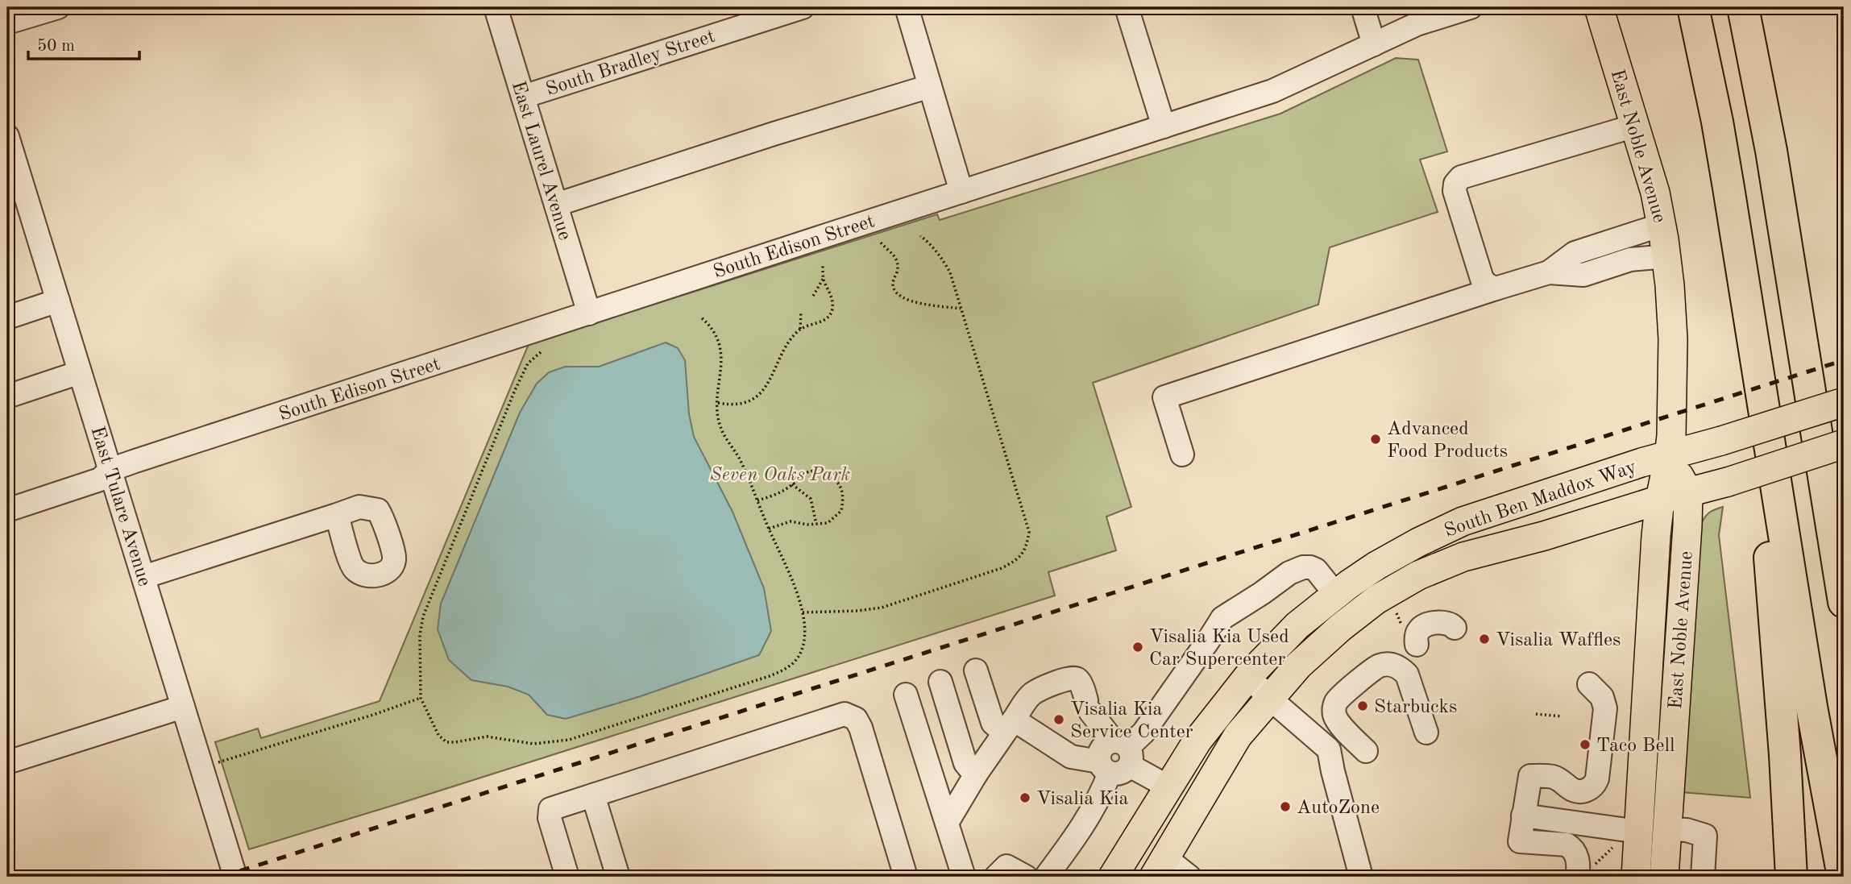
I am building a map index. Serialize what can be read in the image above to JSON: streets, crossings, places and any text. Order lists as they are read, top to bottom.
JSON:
{
  "streets": {
    "main road": ["East Noble Avenue", "South Ben Maddox Way"],
    "street": [
      "South Bradley Street",
      "East Laurel Avenue",
      "South Edison Street",
      "East Tulare Avenue"
    ]
  },
  "crossings": [
    ["South Bradley Street", "East Laurel Avenue"],
    ["East Noble Avenue", "South Ben Maddox Way"],
    ["East Laurel Avenue", "South Edison Street"],
    ["South Edison Street", "East Tulare Avenue"]
  ],
  "parks": ["Seven Oaks Park"],
  "places": [
    "Advanced Food Products",
    "Visalia Waffles",
    "Visalia Kia Used Car Supercenter",
    "Starbucks",
    "Visalia Kia Service Center",
    "Taco Bell",
    "Visalia Kia",
    "AutoZone"
  ],
  "scale_bar": "50 m"
}
